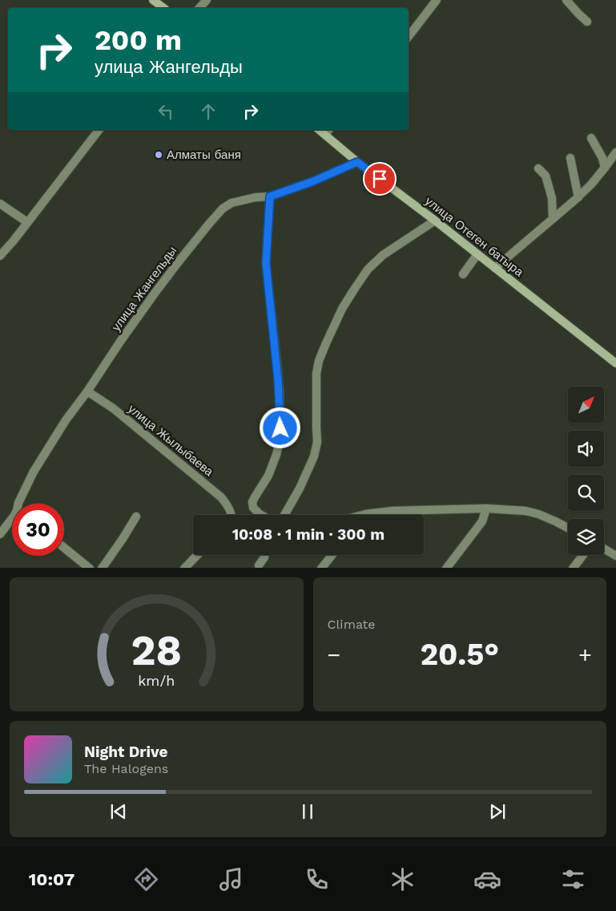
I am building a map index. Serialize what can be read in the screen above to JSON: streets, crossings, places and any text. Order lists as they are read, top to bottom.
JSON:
{
  "streets": {
    "main road": ["улица Отеген батыра"],
    "street": ["улица Жангельды", "улица Жылыбаева"]
  },
  "crossings": [
    ["улица Отеген батыра", "улица Жангельды"],
    ["улица Жангельды", "улица Жылыбаева"]
  ],
  "places": ["Алматы баня"],
  "north": "top right",
  "page": {
    "turn": ["200 m", "улица Жангельды"],
    "limit": "30",
    "trip": "10:08 · 1 min · 300 m",
    "tile": "Climate",
    "heat": ["−", "20.5°", "+"],
    "song": ["Night Drive", "The Halogens"],
    "tabs": "10:07",
    "gauge": ["28", "km/h"]
  }
}
